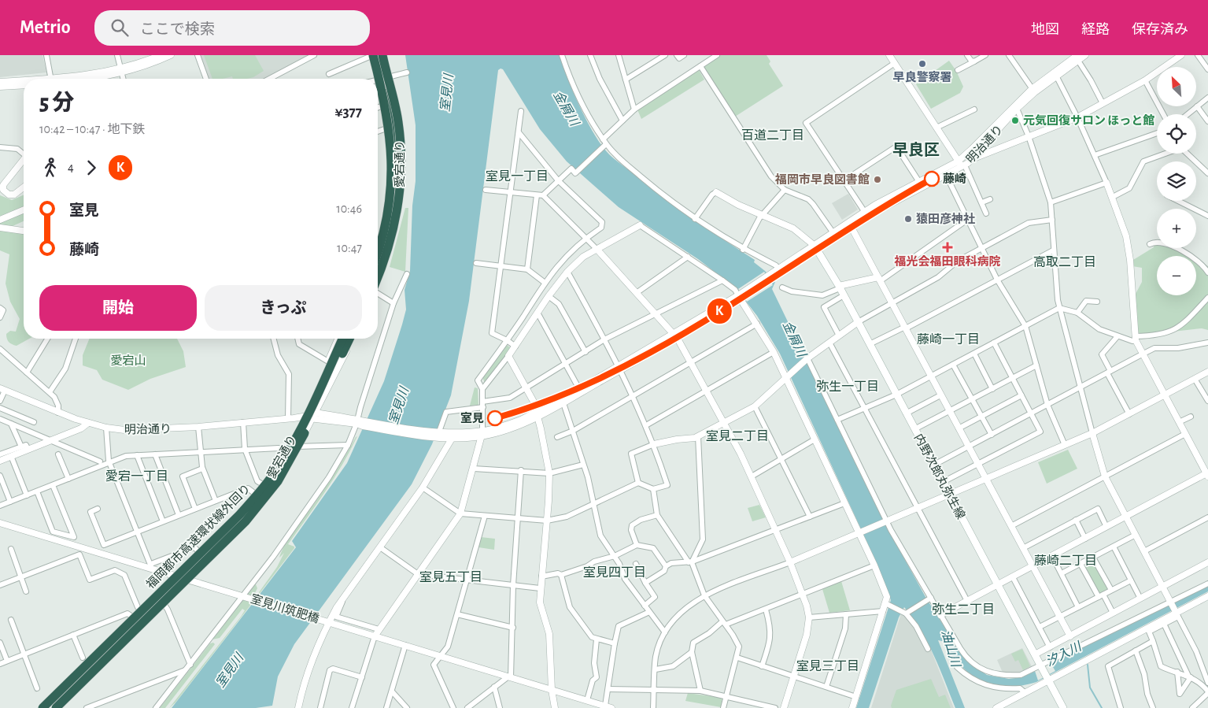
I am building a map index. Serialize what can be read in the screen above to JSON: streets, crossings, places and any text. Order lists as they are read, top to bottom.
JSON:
{
  "streets": {
    "highway": ["福岡都市高速環状線外回り"],
    "main road": ["内野次郎丸弥生線"],
    "street": ["明治通り", "愛宕通り", "室見川筑肥橋"]
  },
  "crossings": [
    ["明治通り", "愛宕通り"],
    ["明治通り", "内野次郎丸弥生線"],
    ["愛宕通り", "福岡都市高速環状線外回り"],
    ["愛宕通り", "室見川筑肥橋"]
  ],
  "districts": [
    "百道二丁目",
    "早良区",
    "室見一丁目",
    "高取二丁目",
    "藤崎一丁目",
    "弥生一丁目",
    "室見二丁目",
    "愛宕一丁目",
    "藤崎二丁目",
    "室見四丁目",
    "室見五丁目",
    "弥生二丁目",
    "室見三丁目"
  ],
  "water": [
    "室見川",
    "金屑川",
    "油山川",
    "汐入川"
  ],
  "parks": ["愛宕山"],
  "places": {
    "other": [
      "早良警察署",
      "元気回復サロン ほっと館",
      "藤崎",
      "福岡市早良図書館",
      "猿田彦神社",
      "室見"
    ],
    "health": ["福光会福田眼科病院"]
  },
  "lines": ["metro line K"],
  "north": "top left",
  "page": {
    "header": "Metrio",
    "search": "ここで検索",
    "nav": ["地図", "経路", "保存済み"],
    "on_map": "K",
    "map_buttons": ["+", "−"],
    "heading": ["5 分", "10:42 – 10:47 · 地下鉄", "¥377"],
    "legs": ["4", "K"],
    "list": [
      {
        "name": "室見",
        "value": "10:46"
      },
      {
        "name": "藤崎",
        "value": "10:47"
      }
    ],
    "buttons": ["開始", "きっぷ"]
  }
}
